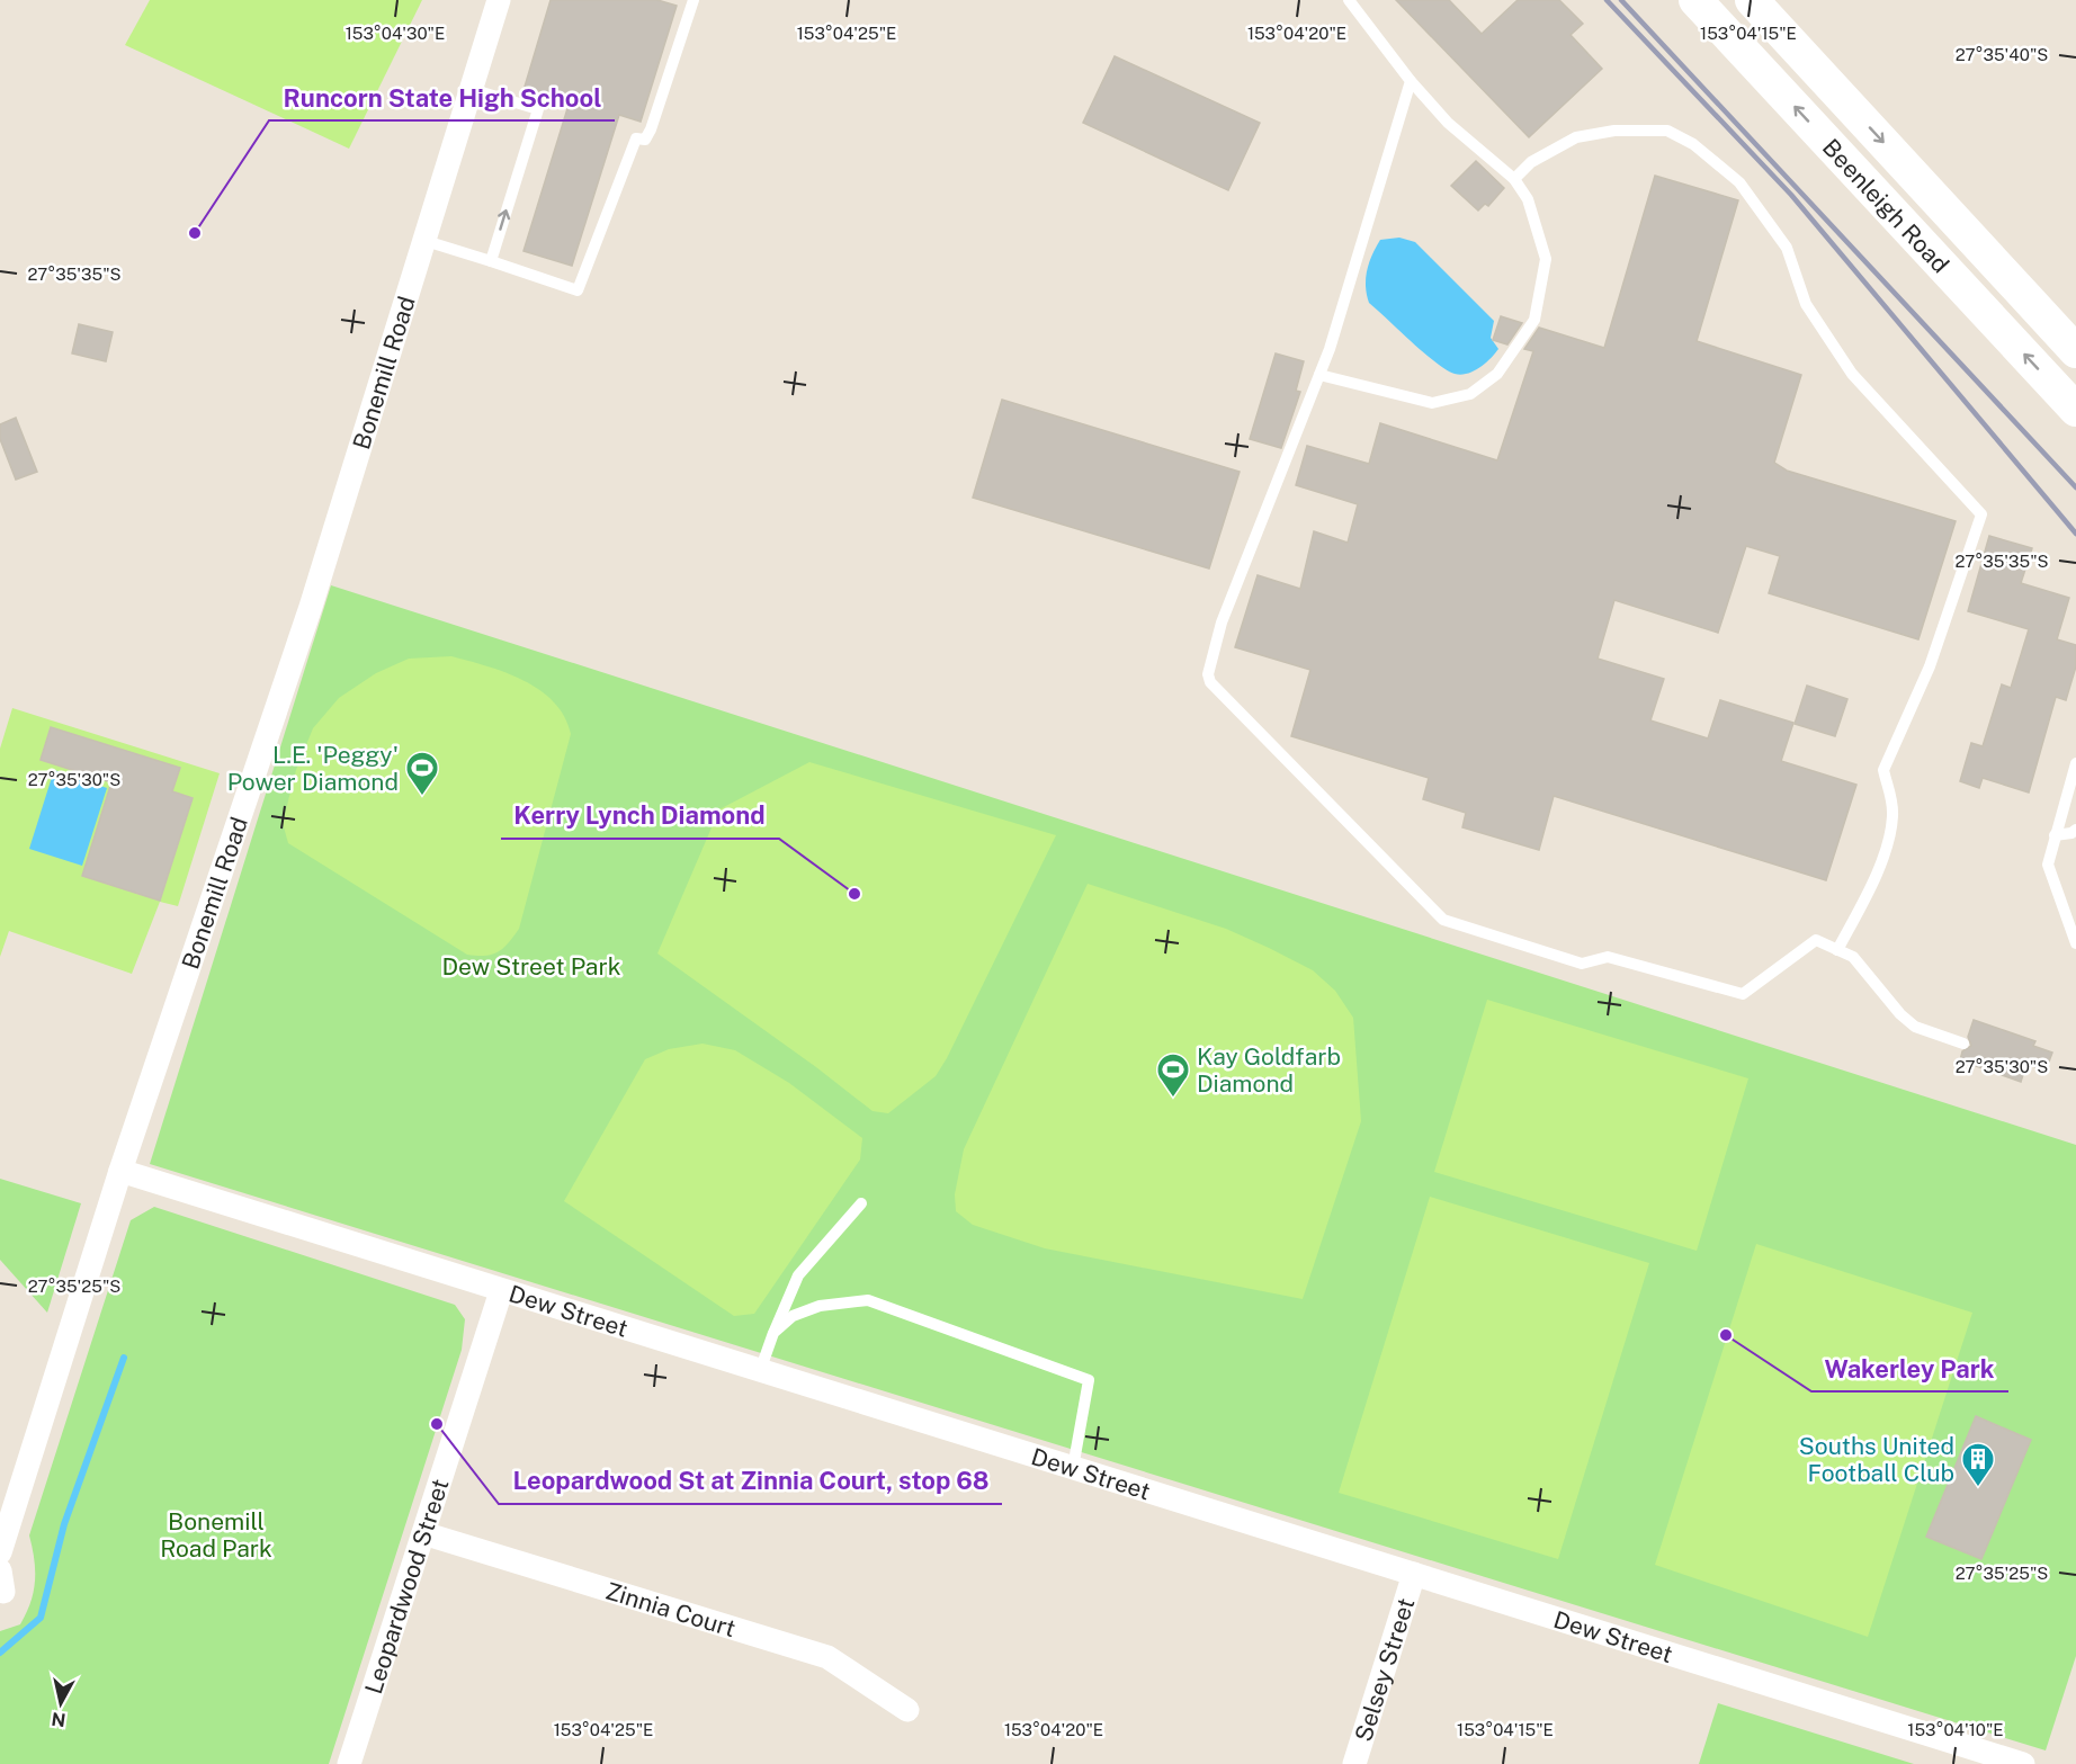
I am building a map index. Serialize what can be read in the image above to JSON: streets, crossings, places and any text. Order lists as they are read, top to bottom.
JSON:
{
  "streets": {
    "main road": ["Beenleigh Road"],
    "street": [
      "Bonemill Road",
      "Dew Street",
      "Leopardwood Street",
      "Zinnia Court",
      "Selsey Street"
    ]
  },
  "crossings": [
    ["Bonemill Road", "Dew Street"],
    ["Dew Street", "Leopardwood Street"],
    ["Dew Street", "Selsey Street"],
    ["Leopardwood Street", "Zinnia Court"]
  ],
  "parks": ["Dew Street Park", "Bonemill Road Park"],
  "places": {
    "other": [
      "Runcorn State High School",
      "Kerry Lynch Diamond",
      "Wakerley Park",
      "Leopardwood St at Zinnia Court, stop 68"
    ],
    "sports": ["L.E. 'Peggy' Power Diamond", "Kay Goldfarb Diamond"],
    "building": ["Souths United Football Club"]
  },
  "north": "bottom",
  "coordinates": [
    "153°04'30\"E",
    "153°04'25\"E",
    "153°04'20\"E",
    "153°04'15\"E",
    "27°35'40\"S",
    "27°35'35\"S",
    "27°35'30\"S",
    "27°35'25\"S",
    "153°04'10\"E"
  ]
}
